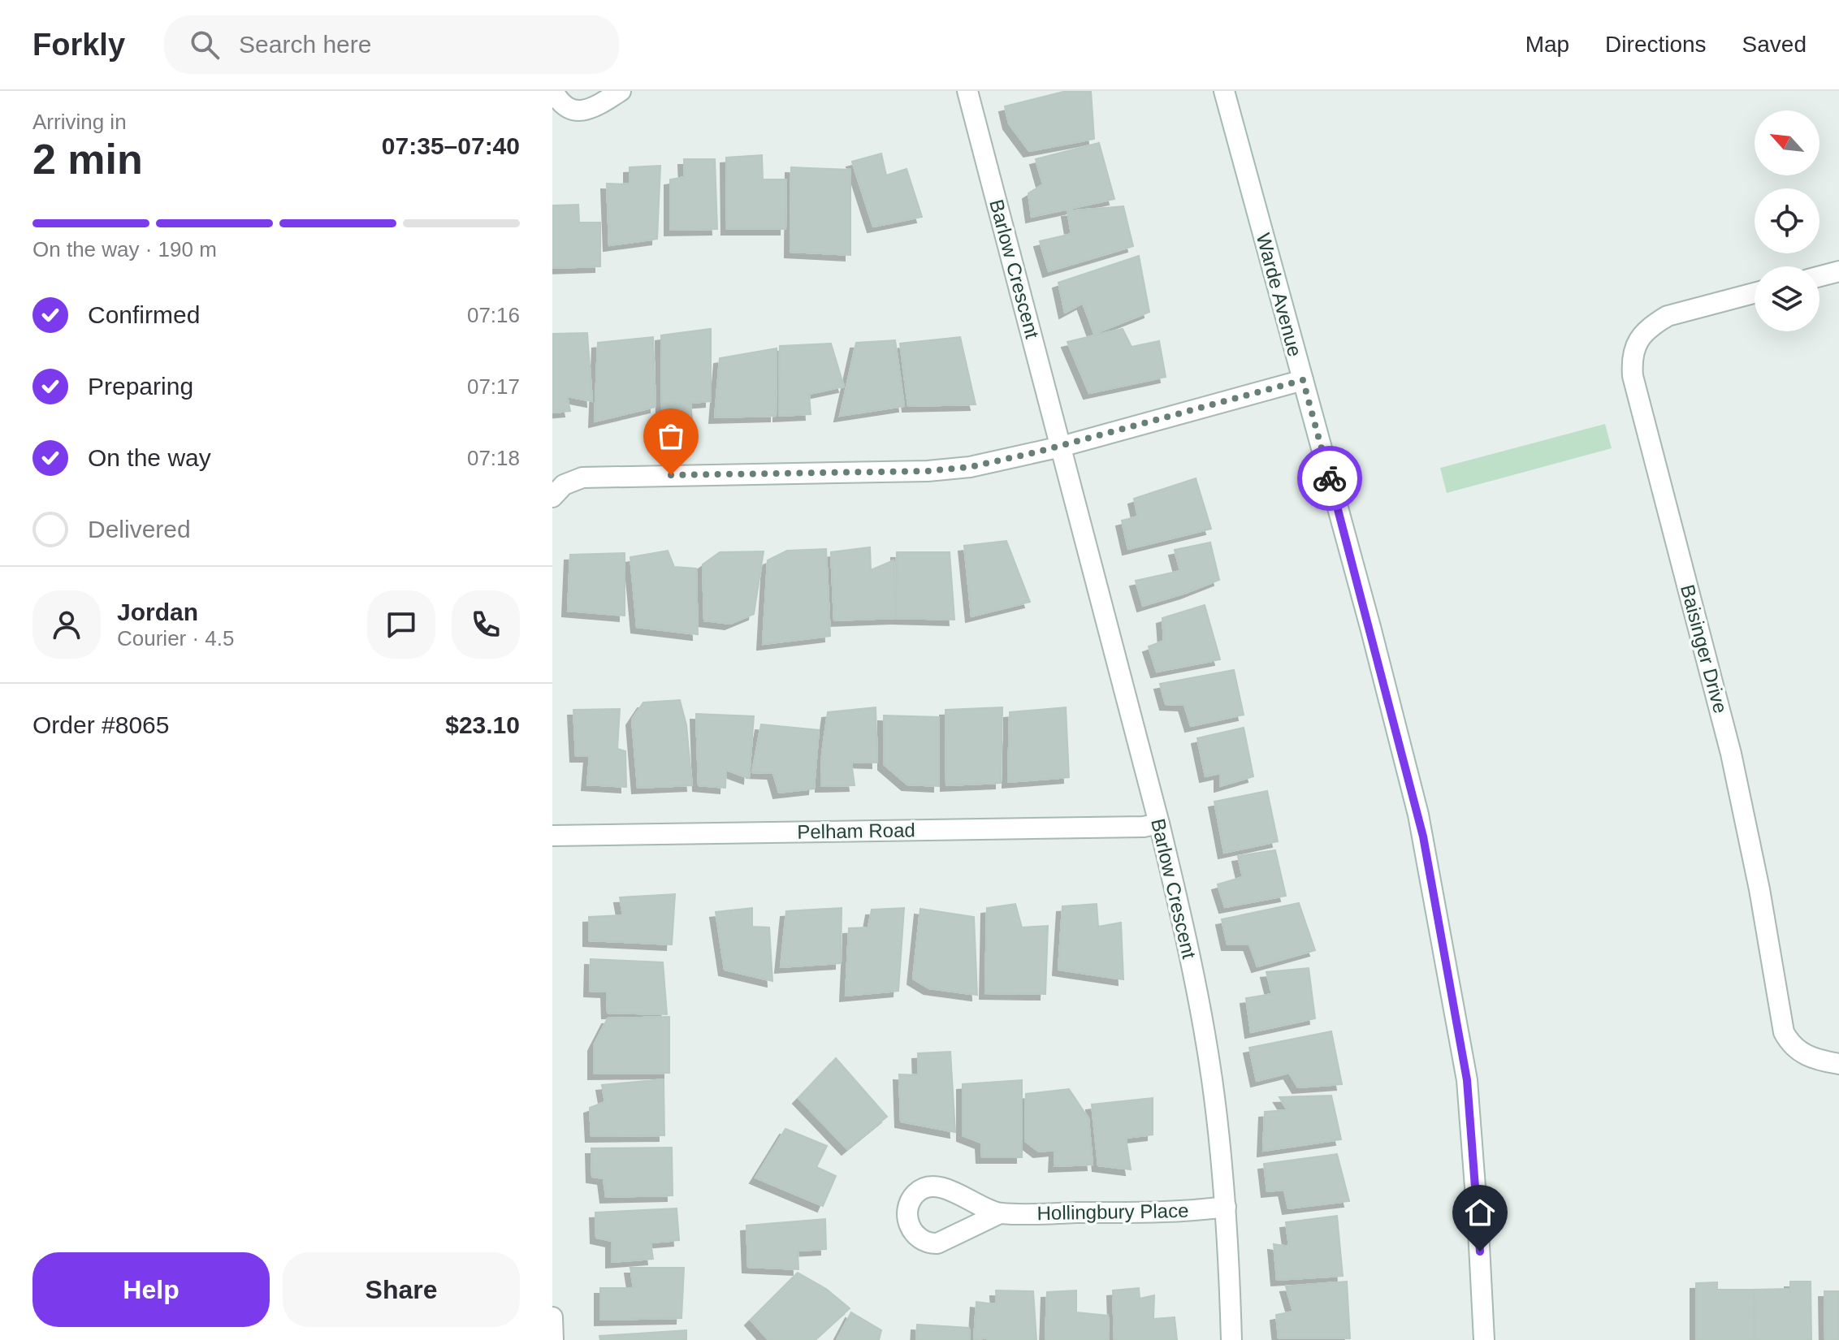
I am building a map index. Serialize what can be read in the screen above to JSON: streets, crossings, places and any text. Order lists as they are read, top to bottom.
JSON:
{
  "streets": {
    "street": [
      "Barlow Crescent",
      "Warde Avenue",
      "Baisinger Drive",
      "Pelham Road",
      "Hollingbury Place"
    ]
  },
  "crossings": [
    ["Barlow Crescent", "Pelham Road"],
    ["Barlow Crescent", "Hollingbury Place"]
  ],
  "north": "top left",
  "page": {
    "header": "Forkly",
    "search": "Search here",
    "nav": ["Map", "Directions", "Saved"],
    "heading": ["2 min", "Arriving in", "07:35–07:40"],
    "panel": [
      "Jordan",
      "Courier · 4.5",
      "Order #8065",
      "$23.10"
    ],
    "bar": "On the way · 190 m",
    "list": [
      ["Confirmed", "07:16"],
      ["Preparing", "07:17"],
      ["On the way", "07:18"],
      "Delivered"
    ],
    "buttons": ["Help", "Share"]
  }
}
